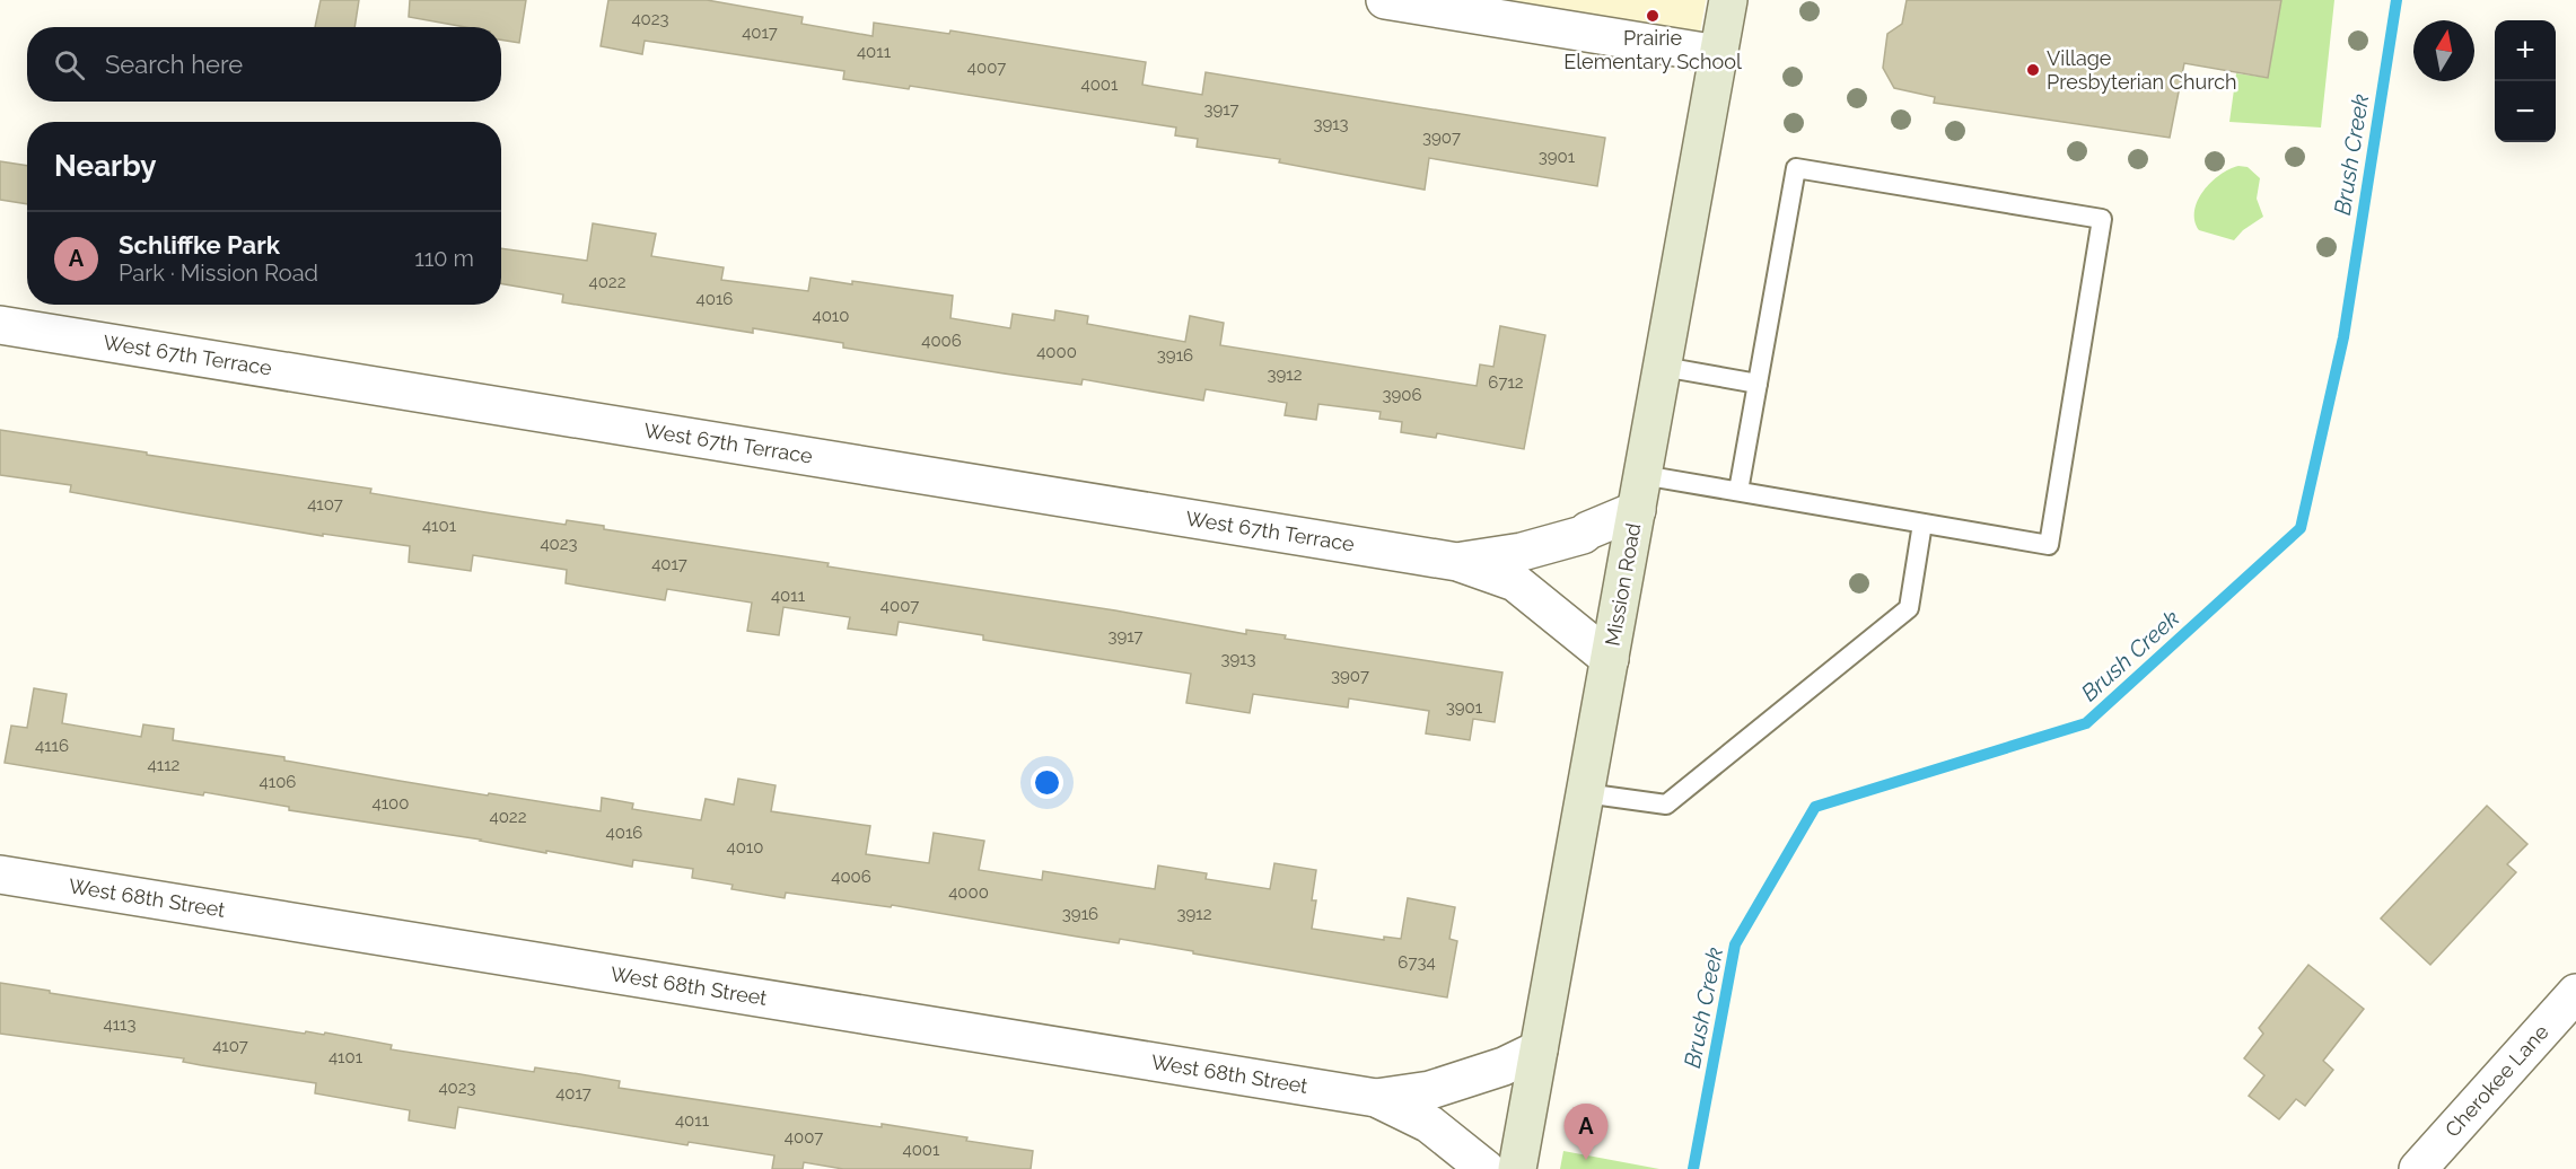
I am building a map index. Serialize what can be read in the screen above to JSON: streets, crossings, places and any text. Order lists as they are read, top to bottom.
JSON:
{
  "streets": {
    "main road": ["Mission Road"],
    "street": ["West 67th Terrace", "West 68th Street", "Cherokee Lane"]
  },
  "crossings": [
    ["West 67th Terrace", "Mission Road"],
    ["Mission Road", "West 68th Street"]
  ],
  "water": ["Brush Creek"],
  "places": ["Prairie Elementary School", "Village Presbyterian Church"],
  "house_numbers": [
    "4023",
    "4017",
    "4011",
    "4007",
    "4001",
    "3917",
    "3913",
    "3907",
    "3901",
    "4022",
    "4016",
    "4010",
    "4006",
    "4000",
    "3916",
    "3912",
    "6712",
    "3906",
    "4107",
    "4101",
    "4023",
    "4017",
    "4011",
    "4007",
    "3917",
    "3913",
    "3907",
    "3901",
    "4116",
    "4112",
    "4106",
    "4100",
    "4022",
    "4016",
    "4010",
    "4006",
    "4000",
    "3916",
    "3912",
    "6734",
    "4113",
    "4107",
    "4101",
    "4023",
    "4017",
    "4011",
    "4007",
    "4001"
  ],
  "north": "top",
  "page": {
    "map_buttons": ["+", "−"],
    "search": "Search here",
    "heading": "Nearby",
    "list": [
      {
        "mark": "A",
        "name": "Schliffke Park",
        "note": "Park · Mission Road",
        "value": "110 m"
      }
    ],
    "pins": "A"
  }
}
